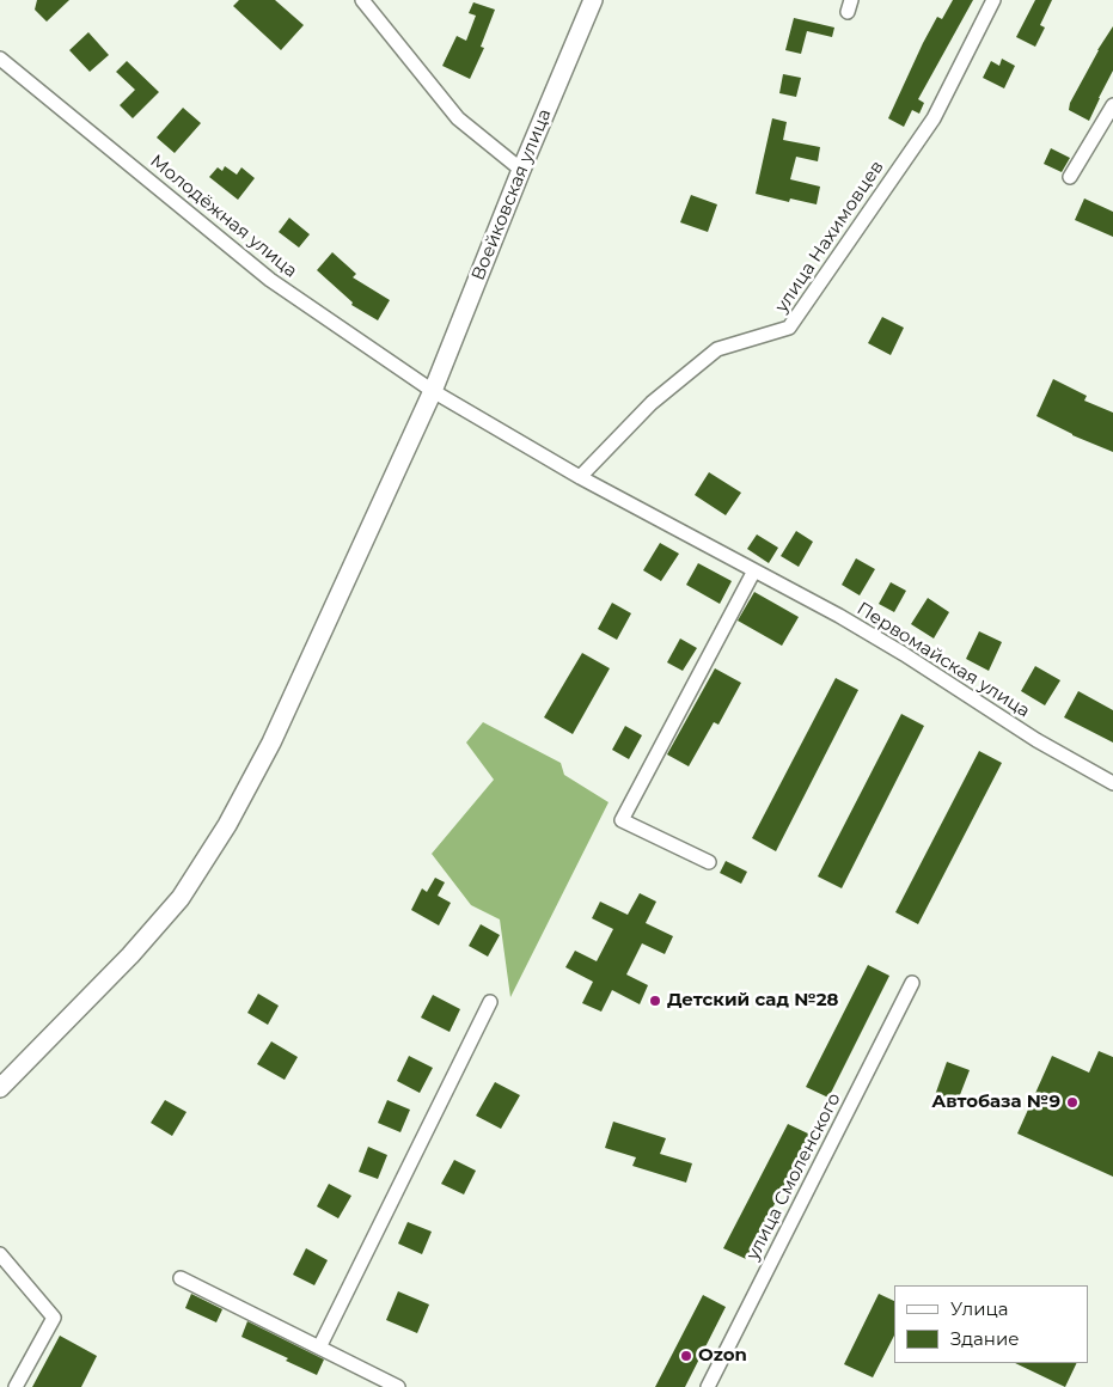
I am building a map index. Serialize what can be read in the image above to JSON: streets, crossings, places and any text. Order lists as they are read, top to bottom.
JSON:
{
  "streets": {
    "main road": ["Воейковская улица"],
    "street": [
      "Молодёжная улица",
      "улица Нахимовцев",
      "Первомайская улица",
      "улица Смоленского"
    ]
  },
  "crossings": [
    ["Воейковская улица", "Молодёжная улица"],
    ["Воейковская улица", "Первомайская улица"],
    ["Молодёжная улица", "Первомайская улица"],
    ["улица Нахимовцев", "Первомайская улица"]
  ],
  "places": ["Детский сад №28", "Автобаза №9", "Ozon"],
  "legend": ["Улица", "Здание"]
}
